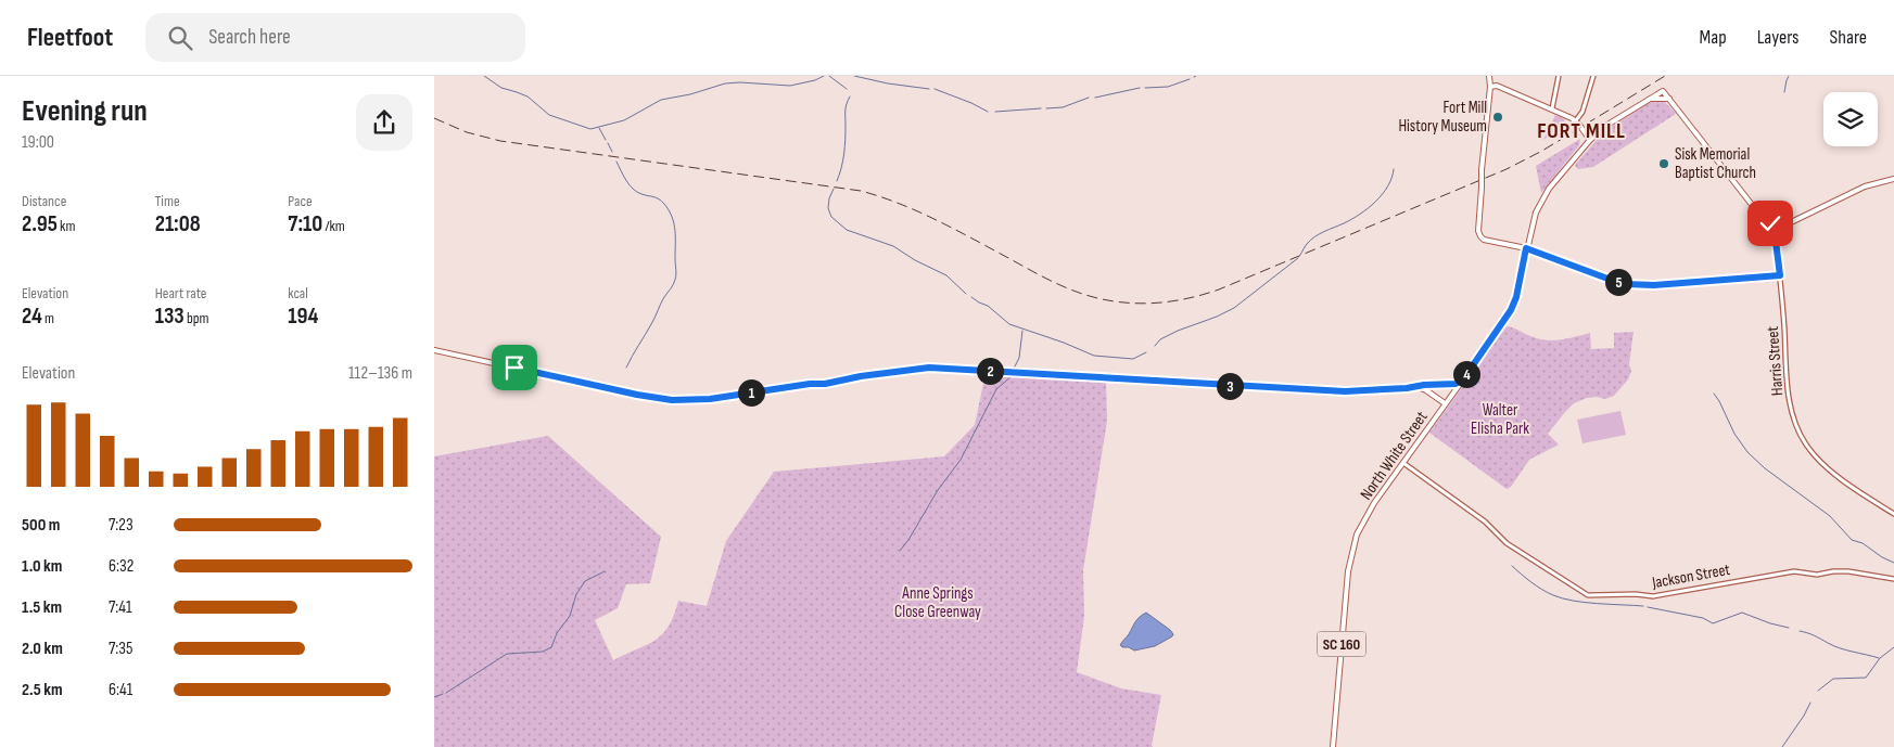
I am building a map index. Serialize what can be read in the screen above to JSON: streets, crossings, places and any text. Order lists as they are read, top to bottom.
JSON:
{
  "streets": {
    "main road": ["North White Street", "SC 160"],
    "street": ["Harris Street", "Jackson Street"]
  },
  "crossings": [
    ["North White Street", "Jackson Street"],
    ["North White Street", "SC 160"]
  ],
  "districts": ["FORT MILL"],
  "parks": ["Walter Elisha Park", "Anne Springs Close Greenway"],
  "places": ["Fort Mill History Museum", "Sisk Memorial Baptist Church"],
  "page": {
    "header": "Fleetfoot",
    "search": "Search here",
    "nav": ["Map", "Layers", "Share"],
    "heading": ["Evening run", "19:00"],
    "stats": [
      ["Distance", "2.95 km"],
      ["Time", "21:08"],
      ["Pace", "7:10 /km"],
      ["Elevation", "24 m"],
      ["Heart rate", "133 bpm"],
      ["kcal", "194"]
    ],
    "pins": [
      "5",
      "2",
      "4",
      "3",
      "1"
    ],
    "chart": ["Elevation", "112–136 m"],
    "list": [
      {
        "name": "500 m",
        "note": "7:23"
      },
      {
        "name": "1.0 km",
        "note": "6:32"
      },
      {
        "name": "1.5 km",
        "note": "7:41"
      },
      {
        "name": "2.0 km",
        "note": "7:35"
      },
      {
        "name": "2.5 km",
        "note": "6:41"
      }
    ]
  }
}
